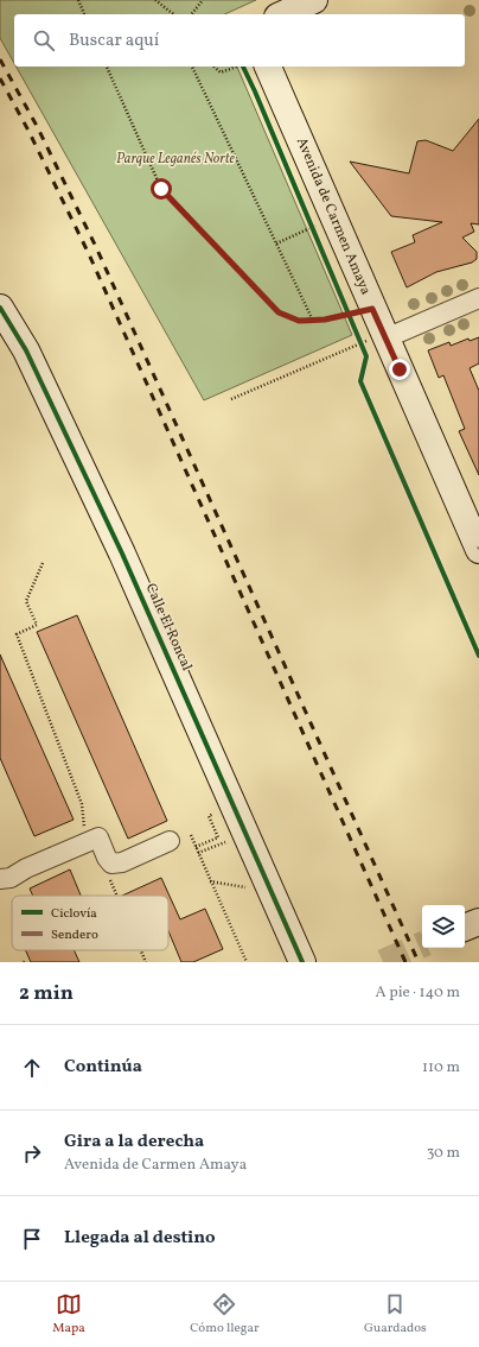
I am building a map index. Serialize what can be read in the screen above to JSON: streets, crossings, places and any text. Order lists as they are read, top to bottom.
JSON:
{
  "streets": {
    "street": ["Avenida de Carmen Amaya", "Calle El Roncal"]
  },
  "parks": ["Parque Leganés Norte"],
  "legend": ["Ciclovía", "Sendero"],
  "page": {
    "search": "Buscar aquí",
    "heading": ["2 min", "A pie · 140 m"],
    "list": [
      ["Continúa", "110 m"],
      ["Gira a la derecha", "Avenida de Carmen Amaya", "30 m"],
      "Llegada al destino"
    ],
    "nav": ["Mapa", "Cómo llegar", "Guardados"]
  }
}
